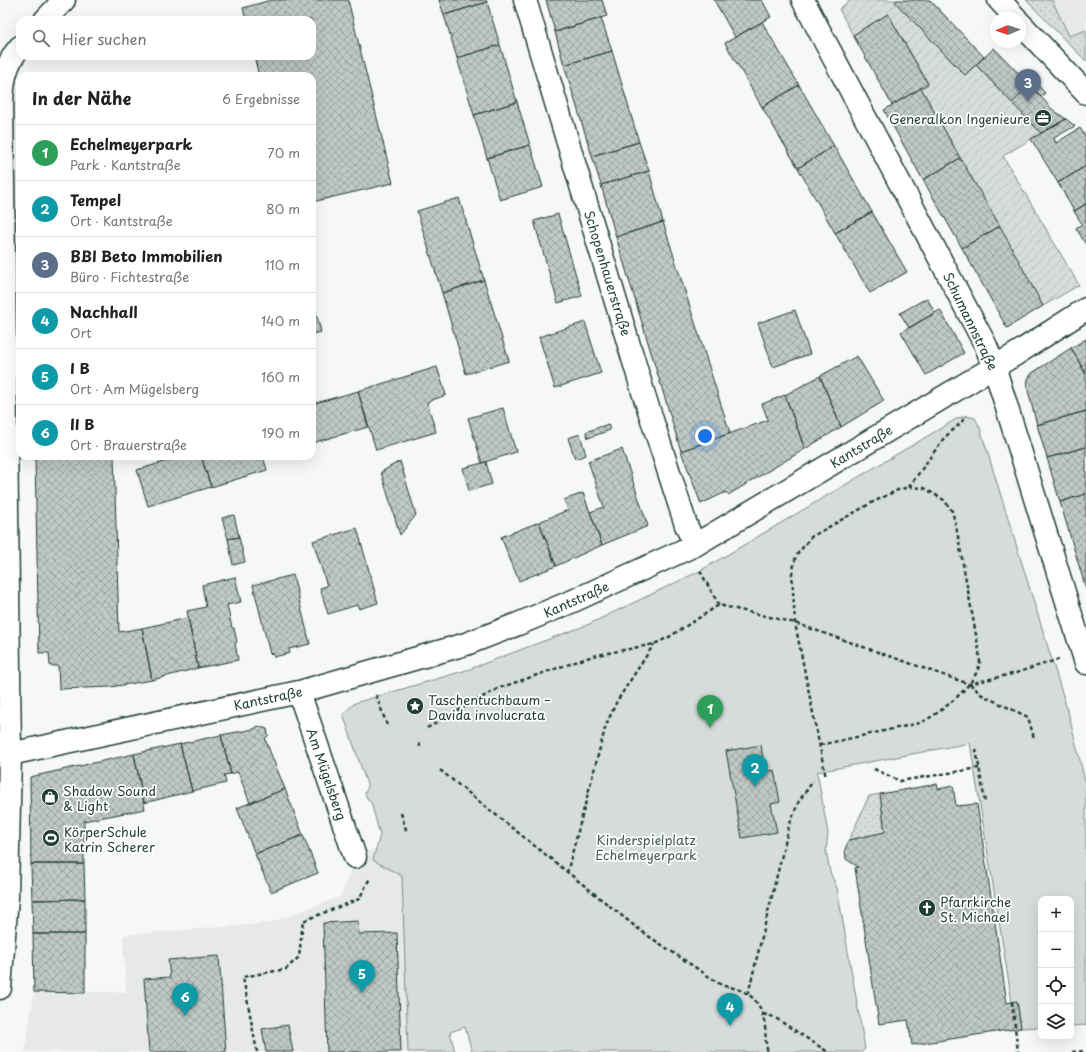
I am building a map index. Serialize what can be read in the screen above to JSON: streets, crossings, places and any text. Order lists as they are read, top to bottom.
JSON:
{
  "streets": {
    "street": [
      "Schopenhauerstraße",
      "Schumannstraße",
      "Kantstraße",
      "Am Mügelsberg"
    ]
  },
  "crossings": [
    ["Schopenhauerstraße", "Kantstraße"],
    ["Schumannstraße", "Kantstraße"],
    ["Kantstraße", "Am Mügelsberg"]
  ],
  "parks": ["Kinderspielplatz Echelmeyerpark"],
  "places": {
    "office": ["Generalkon Ingenieure"],
    "place": ["Taschentuchbaum – Davida involucrata"],
    "shop": ["Shadow Sound & Light"],
    "sports": ["KörperSchule Katrin Scherer"],
    "church": ["Pfarrkirche St. Michael"]
  },
  "north": "left",
  "page": {
    "search": "Hier suchen",
    "pins": [
      "3",
      "1",
      "2",
      "5",
      "6",
      "4"
    ],
    "heading": ["In der Nähe", "6 Ergebnisse"],
    "list": [
      {
        "mark": "1",
        "name": "Echelmeyerpark",
        "note": "Park · Kantstraße",
        "value": "70 m"
      },
      {
        "mark": "2",
        "name": "Tempel",
        "note": "Ort · Kantstraße",
        "value": "80 m"
      },
      {
        "mark": "3",
        "name": "BBI Beto Immobilien",
        "note": "Büro · Fichtestraße",
        "value": "110 m"
      },
      {
        "mark": "4",
        "name": "Nachhall",
        "note": "Ort",
        "value": "140 m"
      },
      {
        "mark": "5",
        "name": "I B",
        "note": "Ort · Am Mügelsberg",
        "value": "160 m"
      },
      {
        "mark": "6",
        "name": "II B",
        "note": "Ort · Brauerstraße",
        "value": "190 m"
      }
    ],
    "map_buttons": ["+", "−"]
  }
}
